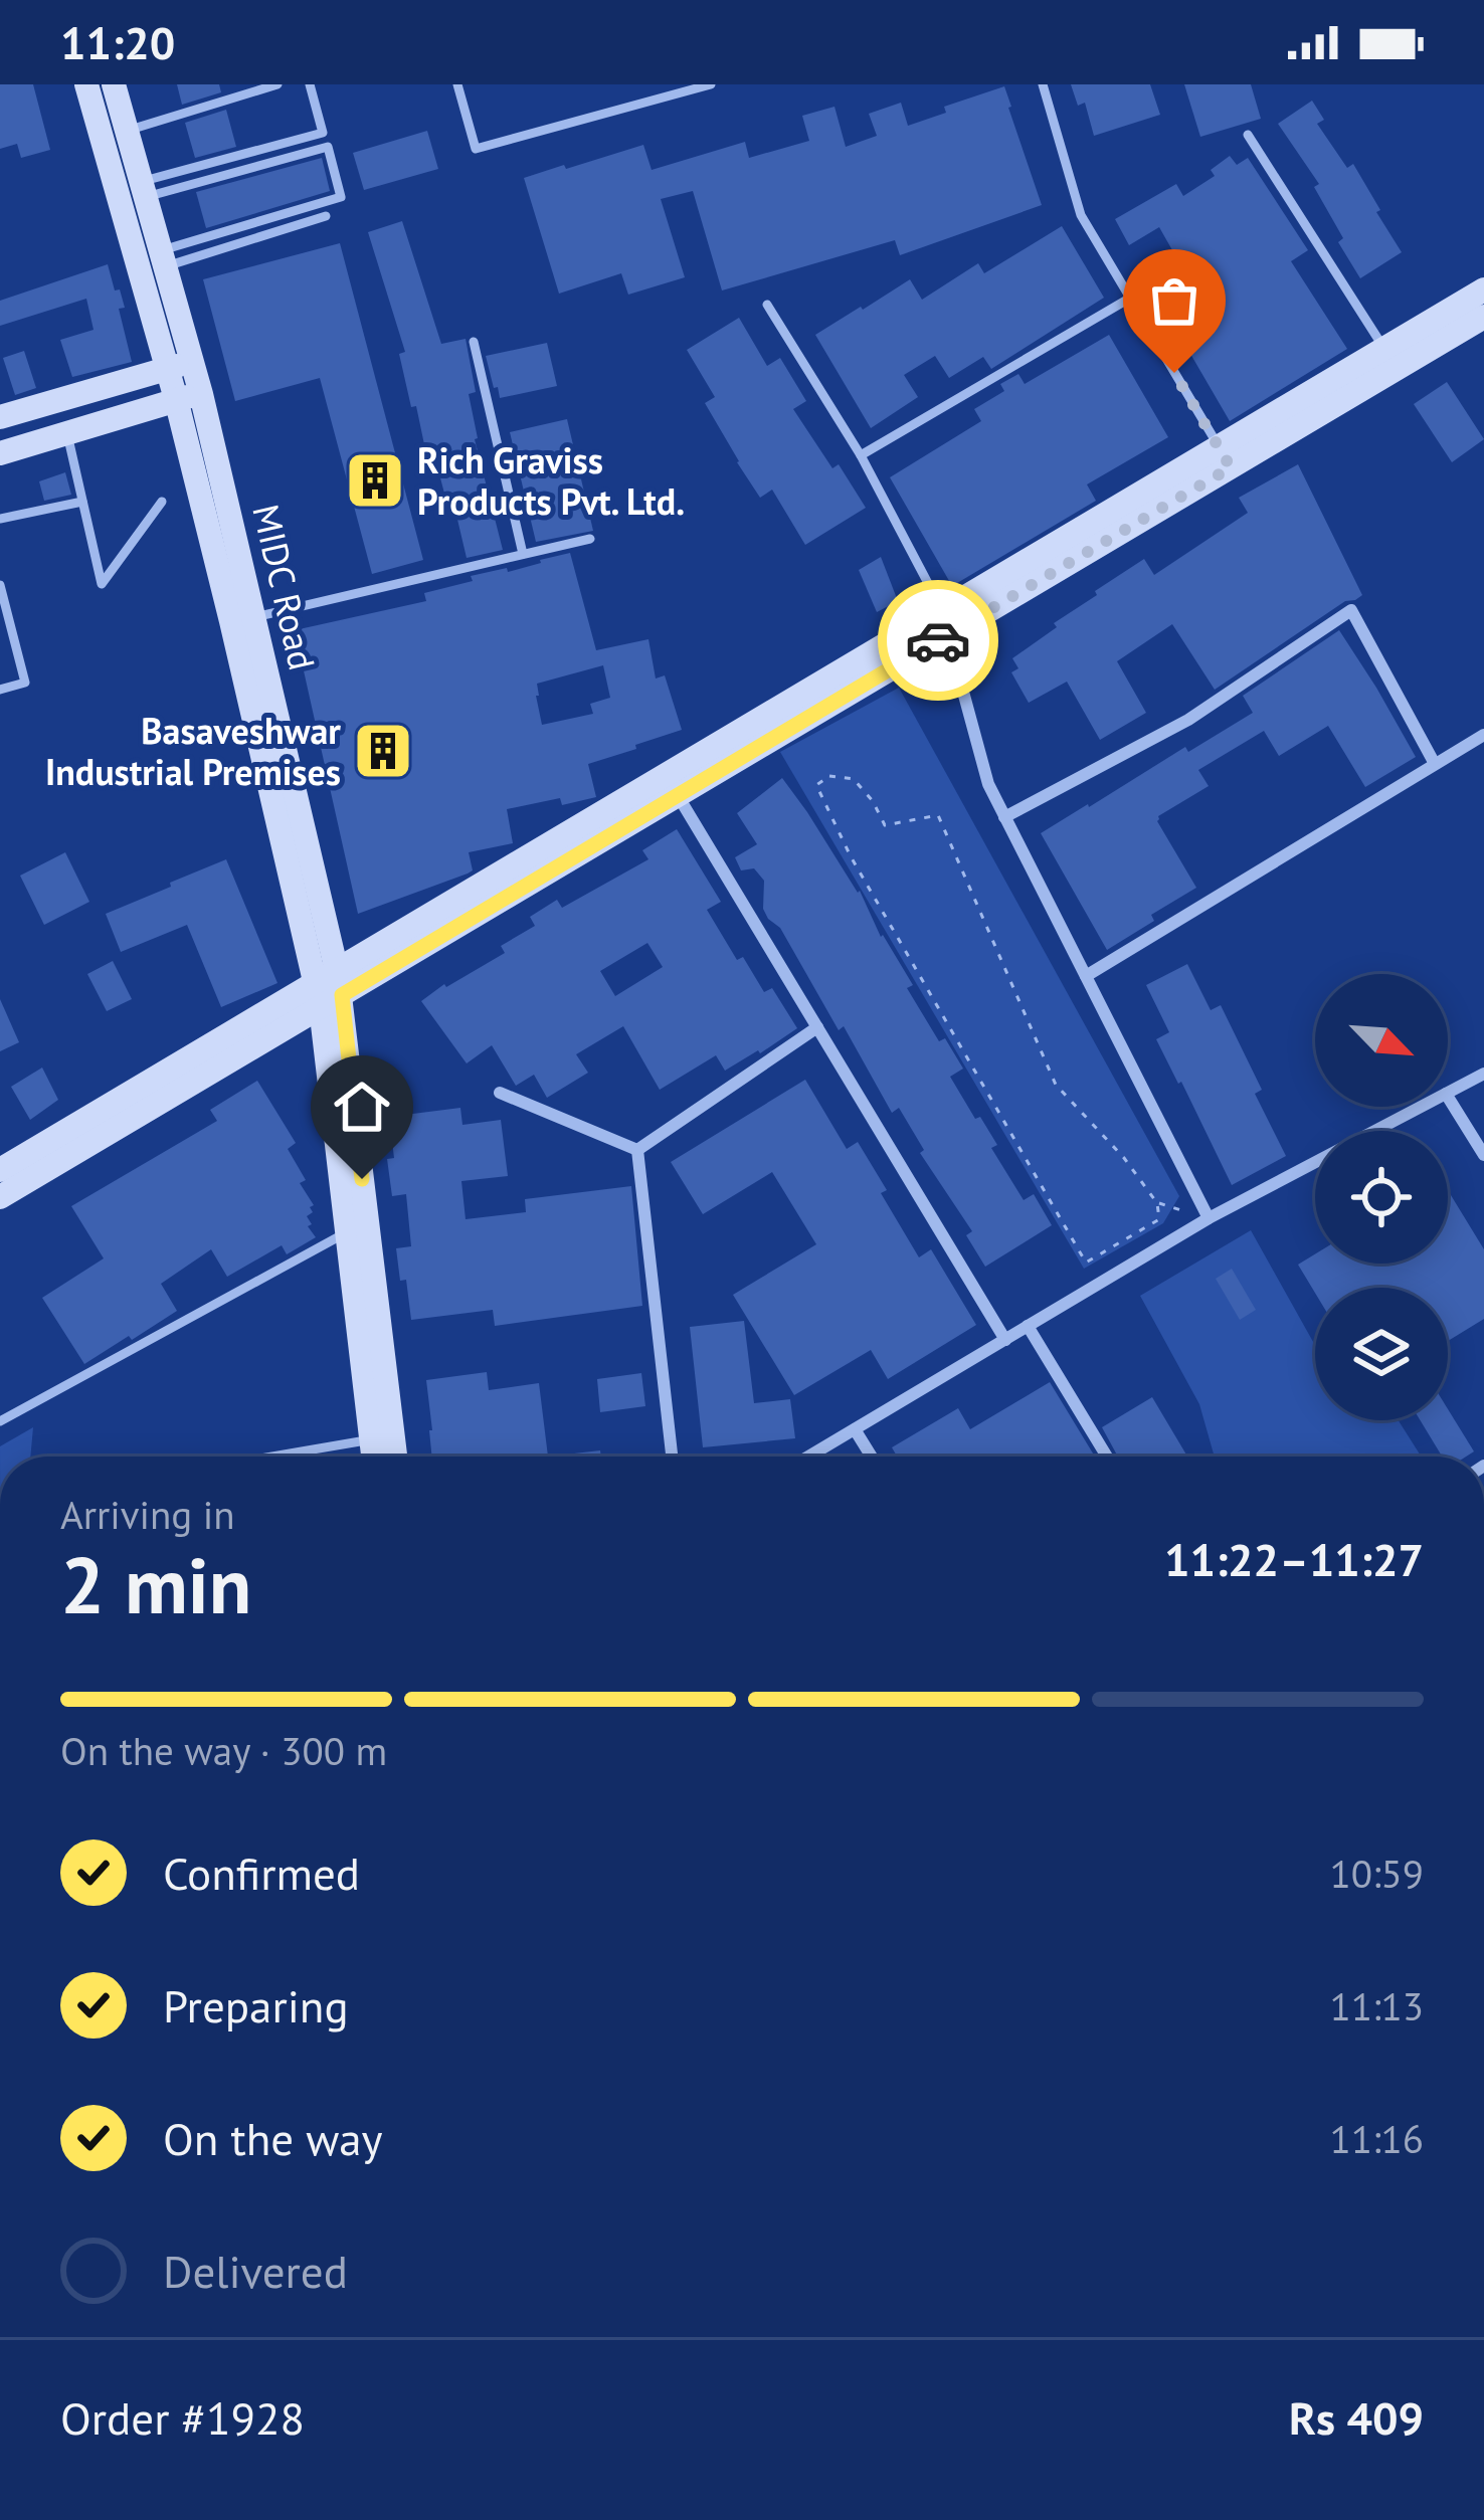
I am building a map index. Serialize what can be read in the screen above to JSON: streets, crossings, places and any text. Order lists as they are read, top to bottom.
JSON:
{
  "streets": {
    "main road": ["MIDC Road"]
  },
  "places": {
    "building": ["Rich Graviss Products Pvt. Ltd.", "Basaveshwar Industrial Premises"]
  },
  "north": "bottom right",
  "page": {
    "status": "11:20",
    "heading": ["2 min", "Arriving in", "11:22–11:27"],
    "panel": ["Order #1928", "Rs 409"],
    "bar": "On the way · 300 m",
    "list": [
      ["Confirmed", "10:59"],
      ["Preparing", "11:13"],
      ["On the way", "11:16"],
      "Delivered"
    ]
  }
}
